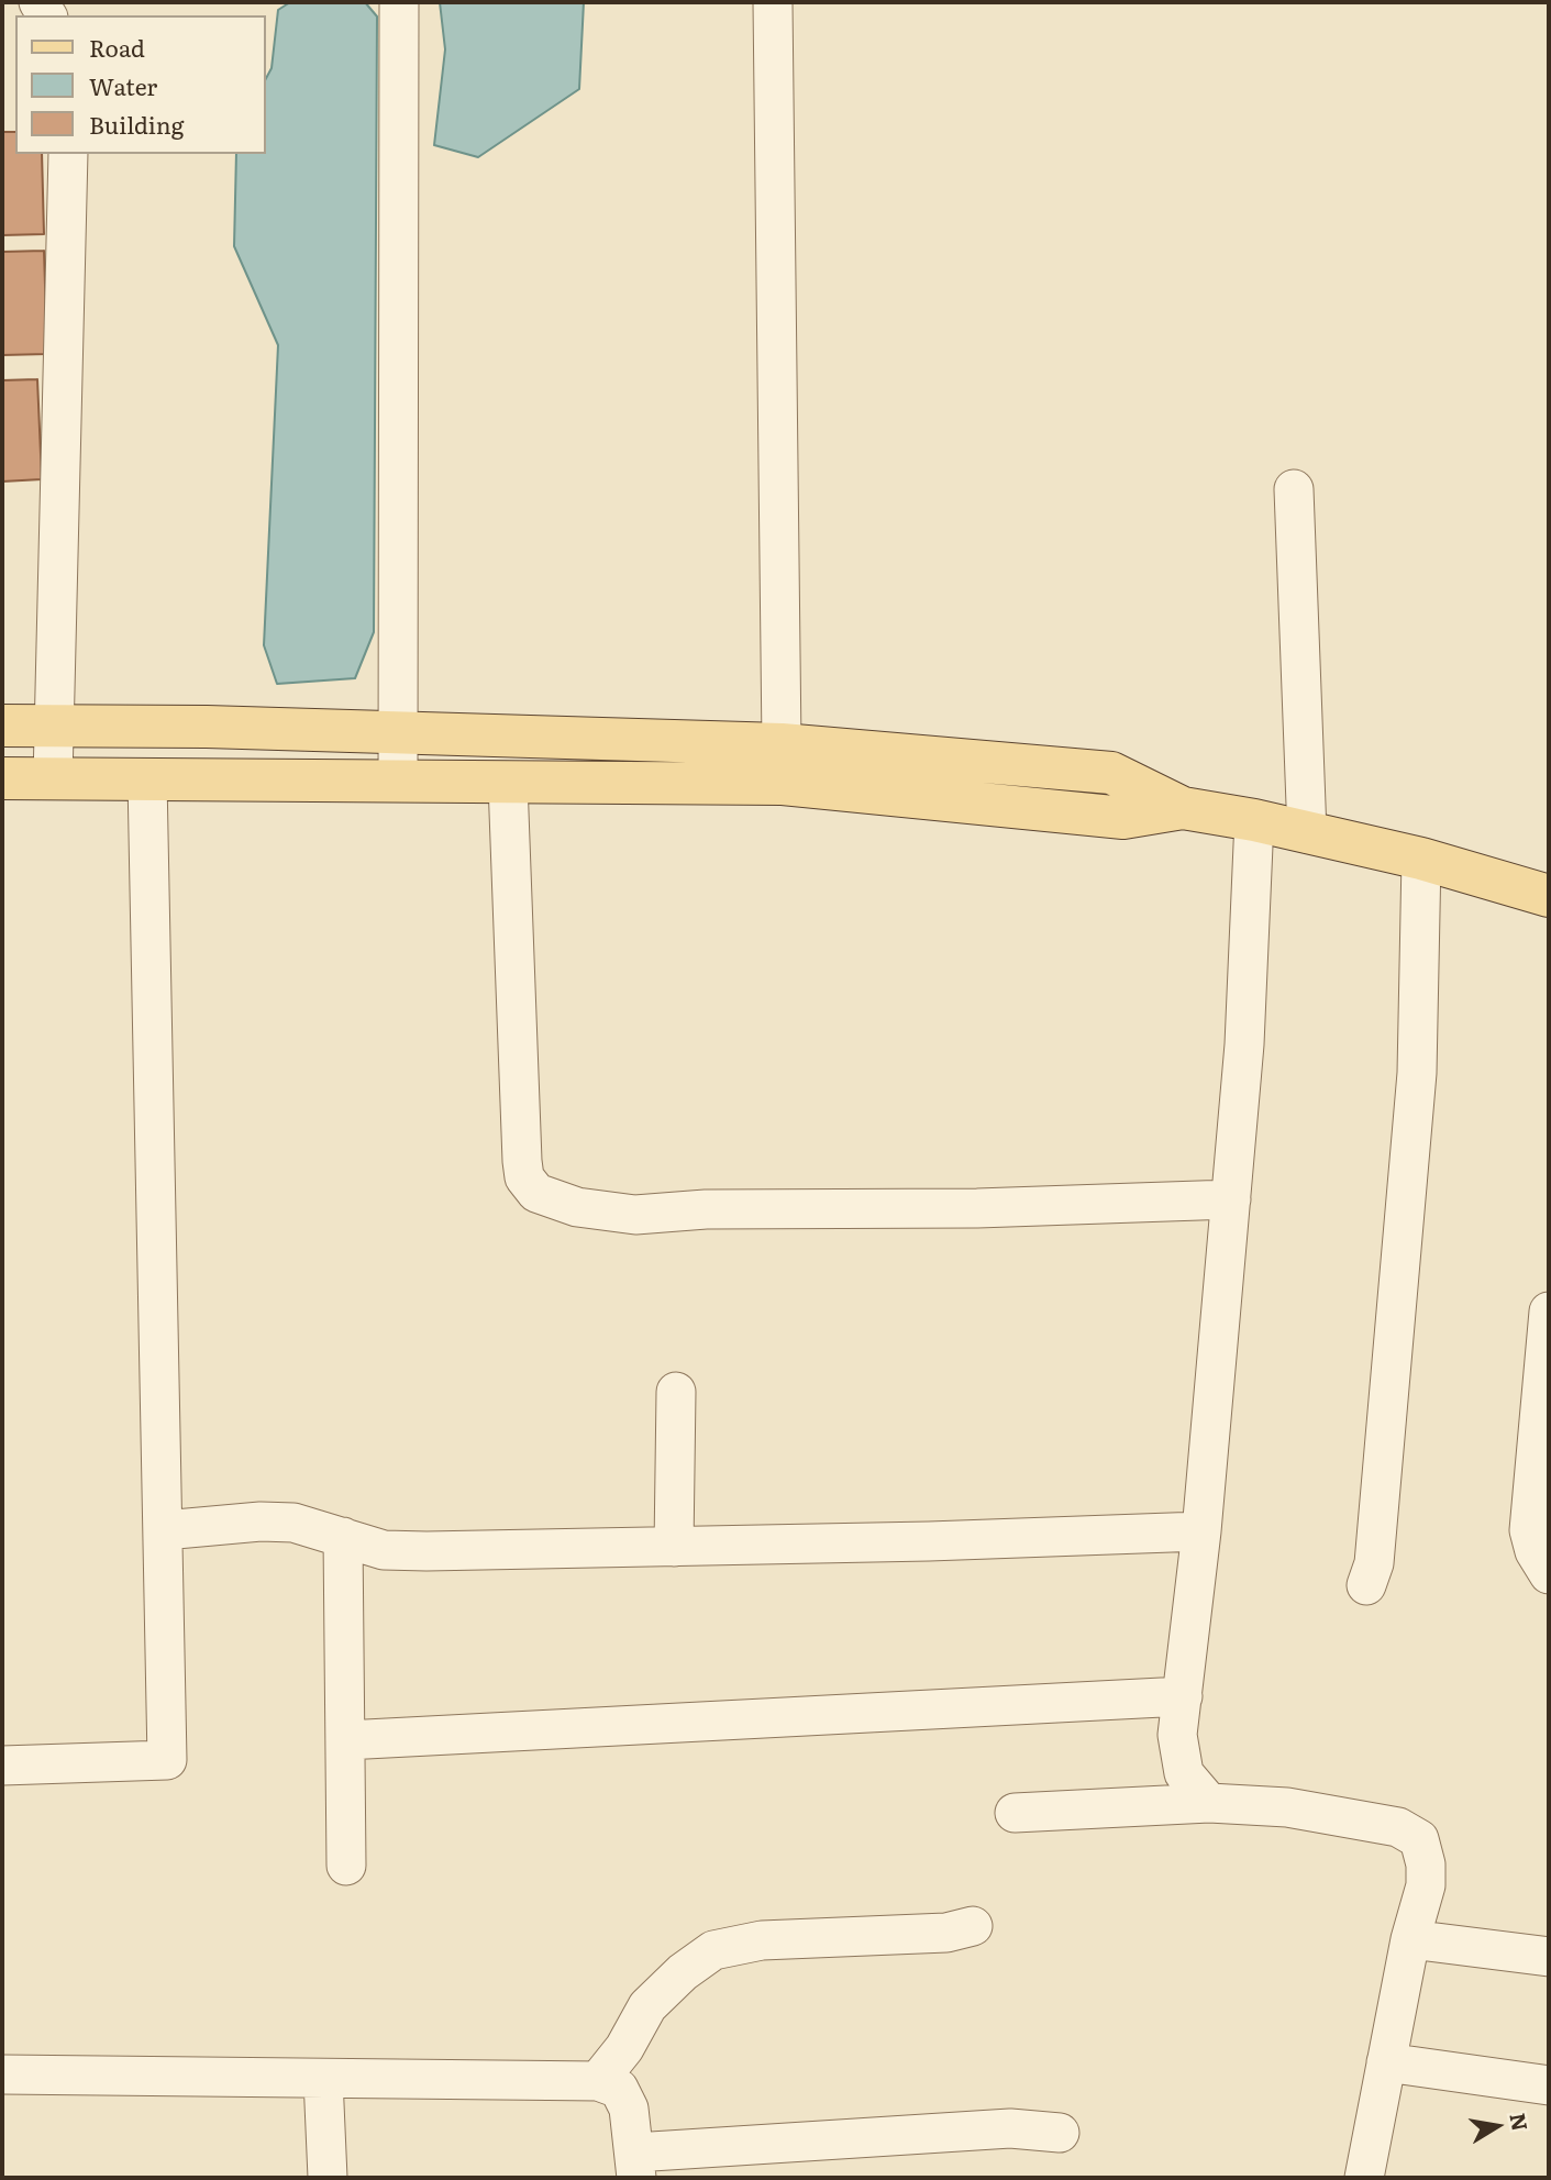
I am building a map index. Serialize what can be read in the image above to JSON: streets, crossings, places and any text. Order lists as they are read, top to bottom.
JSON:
{
  "legend": ["Road", "Water", "Building"],
  "north": "right"
}
